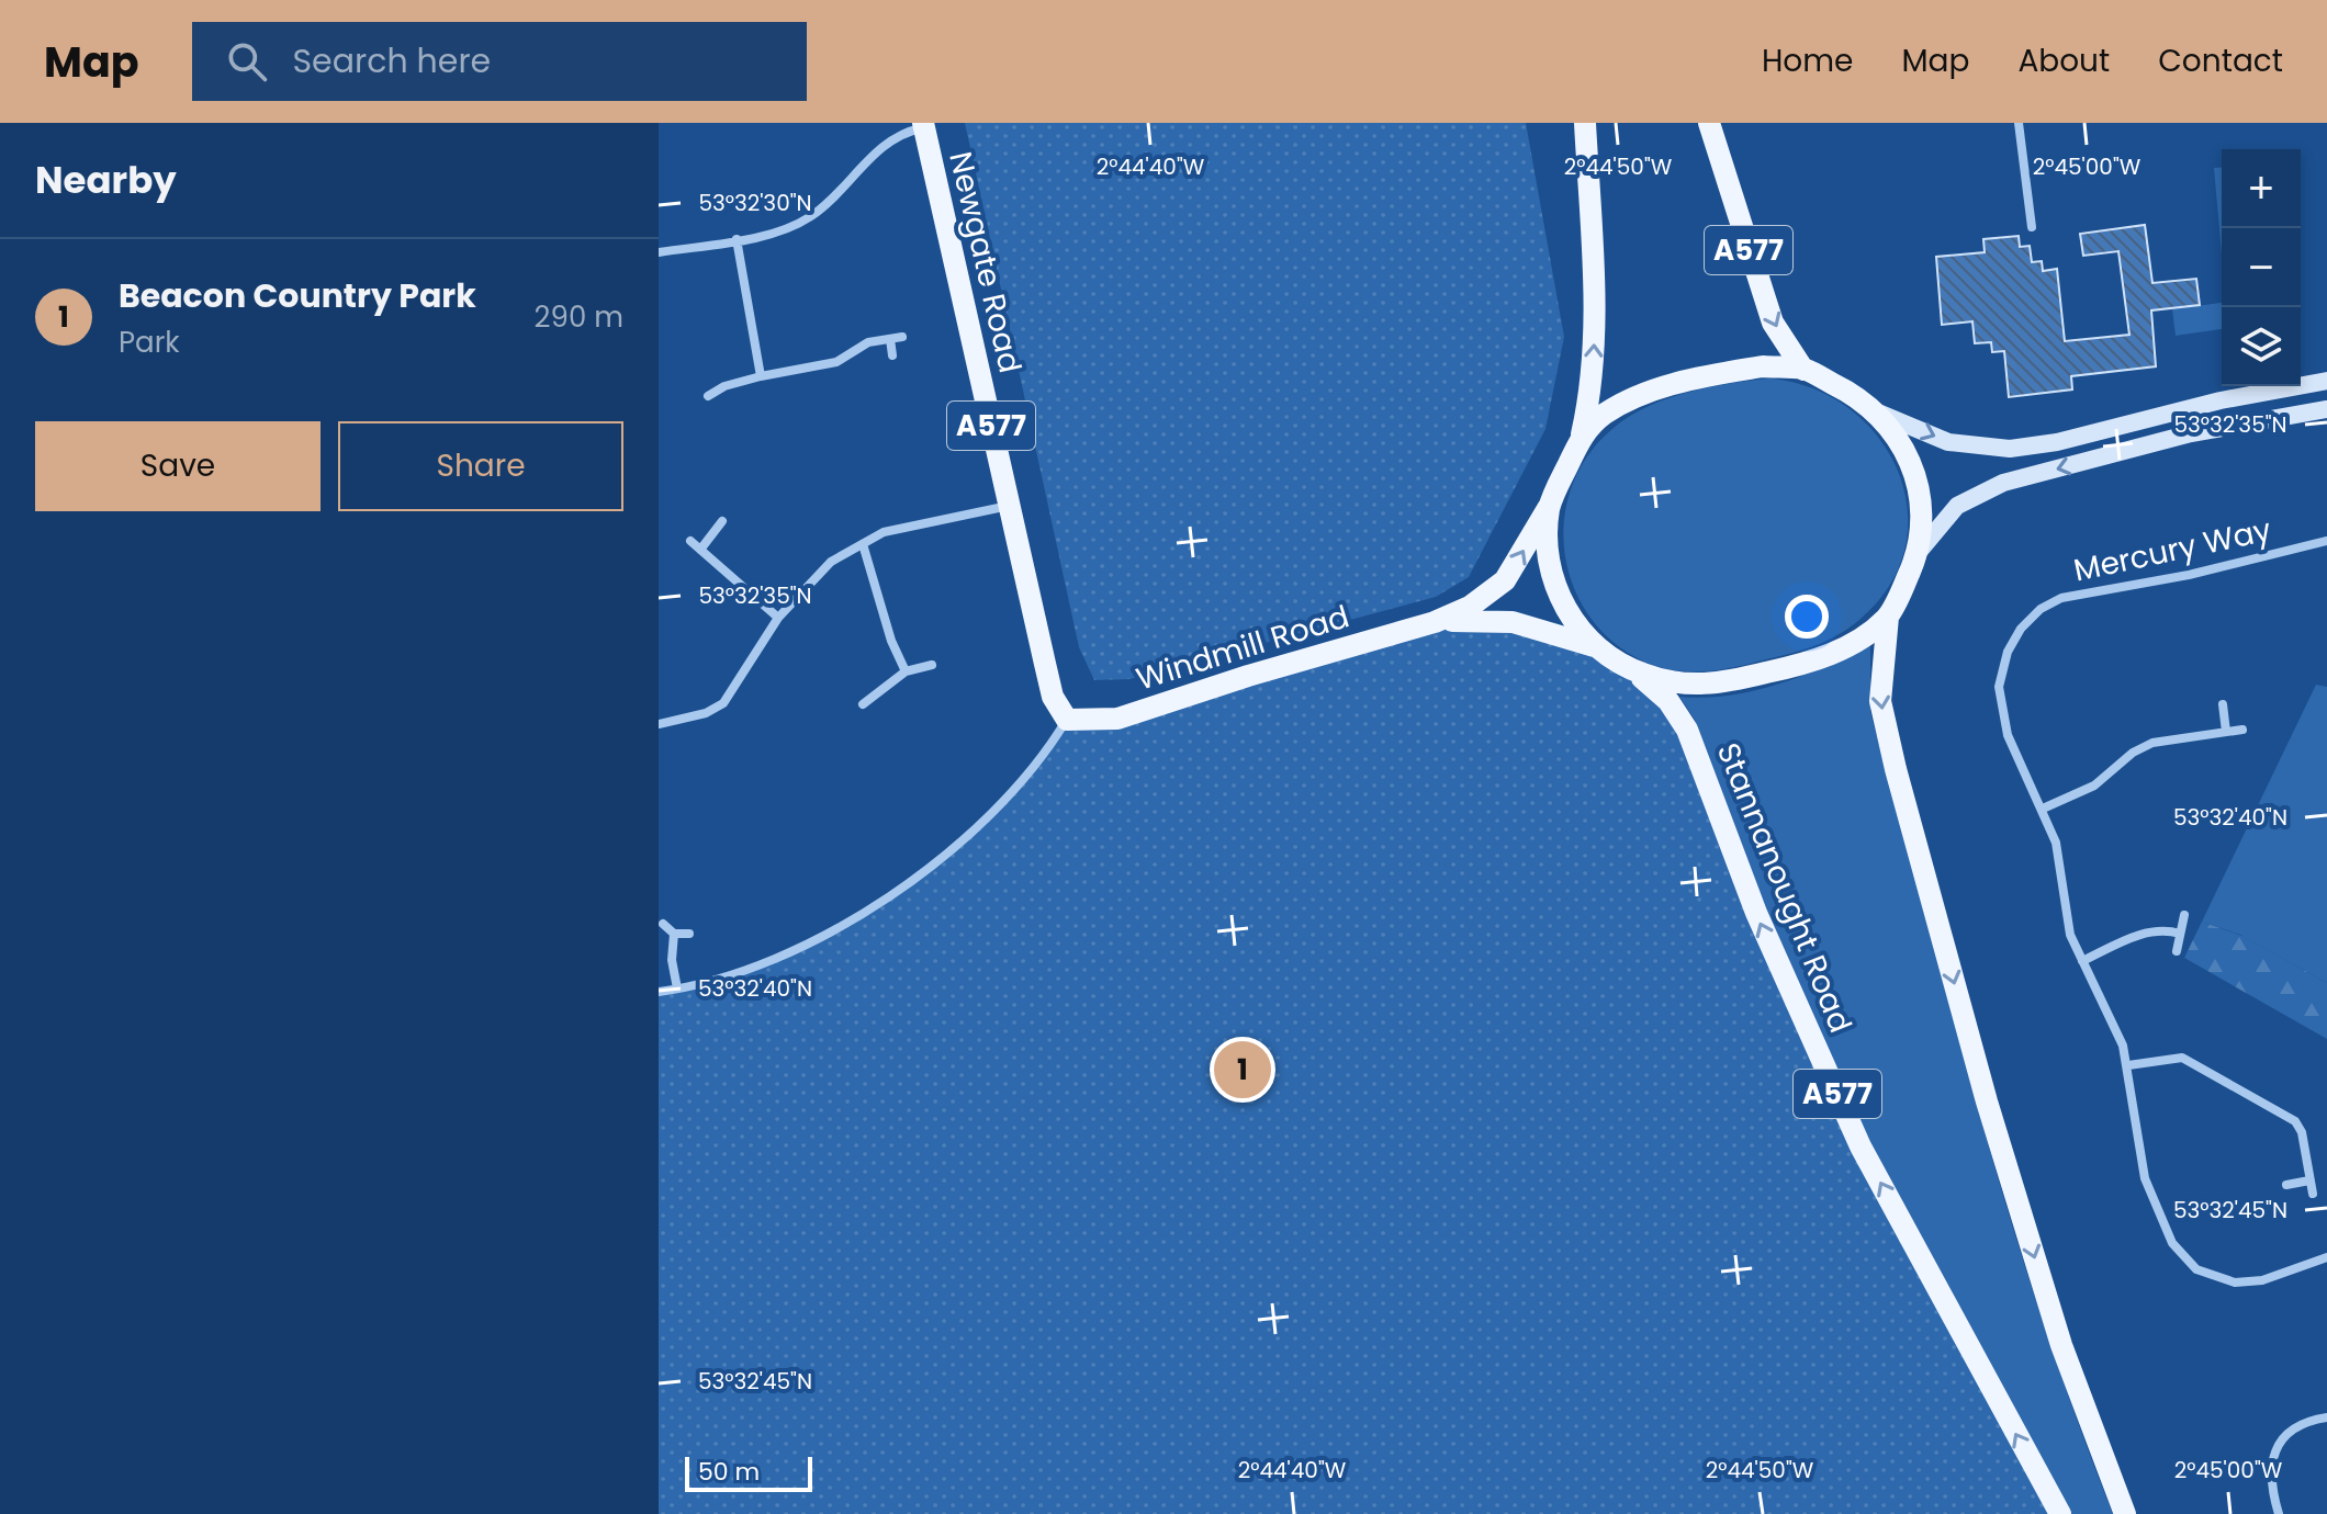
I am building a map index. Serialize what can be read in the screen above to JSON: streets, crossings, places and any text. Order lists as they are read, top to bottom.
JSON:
{
  "streets": {
    "main road": [
      "A577",
      "Newgate Road",
      "Windmill Road",
      "Stannanought Road"
    ],
    "street": ["Mercury Way"]
  },
  "crossings": [
    ["A577", "Windmill Road"],
    ["A577", "Stannanought Road"],
    ["Newgate Road", "Windmill Road"]
  ],
  "scale_bar": "50 m",
  "page": {
    "header": "Map",
    "search": "Search here",
    "nav": [
      "Home",
      "Map",
      "About",
      "Contact"
    ],
    "heading": "Nearby",
    "map_buttons": ["+", "−"],
    "list": [
      {
        "mark": "1",
        "name": "Beacon Country Park",
        "note": "Park",
        "value": "290 m"
      }
    ],
    "buttons": ["Save", "Share"],
    "pins": "1",
    "scale": "50 m"
  },
  "coordinates": [
    "2°44'40\"W",
    "2°44'50\"W",
    "2°45'00\"W",
    "53°32'30\"N",
    "53°32'35\"N",
    "53°32'40\"N",
    "53°32'45\"N"
  ]
}
